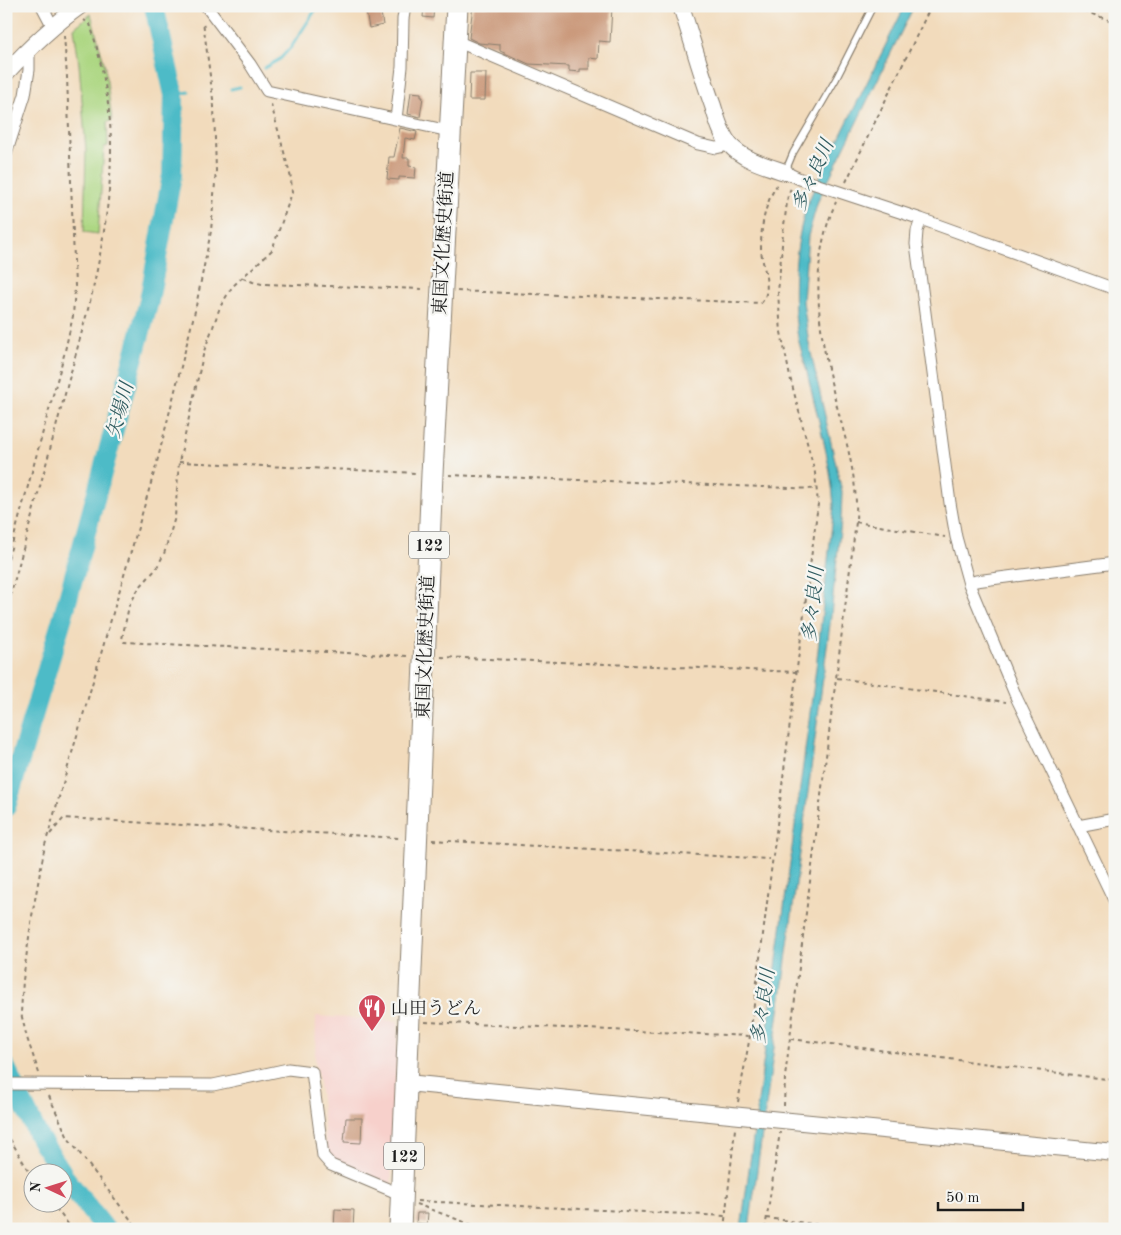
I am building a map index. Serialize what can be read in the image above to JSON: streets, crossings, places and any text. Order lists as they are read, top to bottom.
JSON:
{
  "streets": {
    "highway": ["東国文化歴史街道", "122"]
  },
  "water": ["多々良川", "矢場川"],
  "places": {
    "restaurant": ["山田うどん"]
  },
  "scale_bar": "50 m",
  "north": "left"
}
